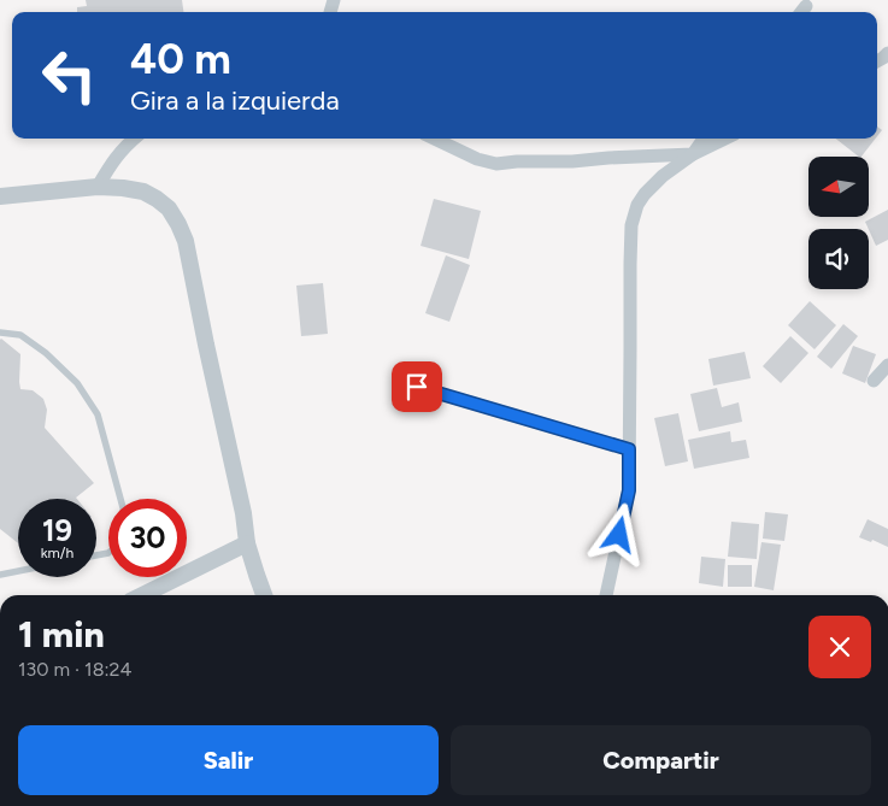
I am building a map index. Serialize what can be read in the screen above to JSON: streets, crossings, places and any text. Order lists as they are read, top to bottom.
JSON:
{
  "north": "left",
  "page": {
    "turn": ["40 m", "Gira a la izquierda"],
    "speed": "19 km/h",
    "limit": "30",
    "heading": ["1 min", "130 m · 18:24"],
    "buttons": ["Salir", "Compartir"]
  }
}
